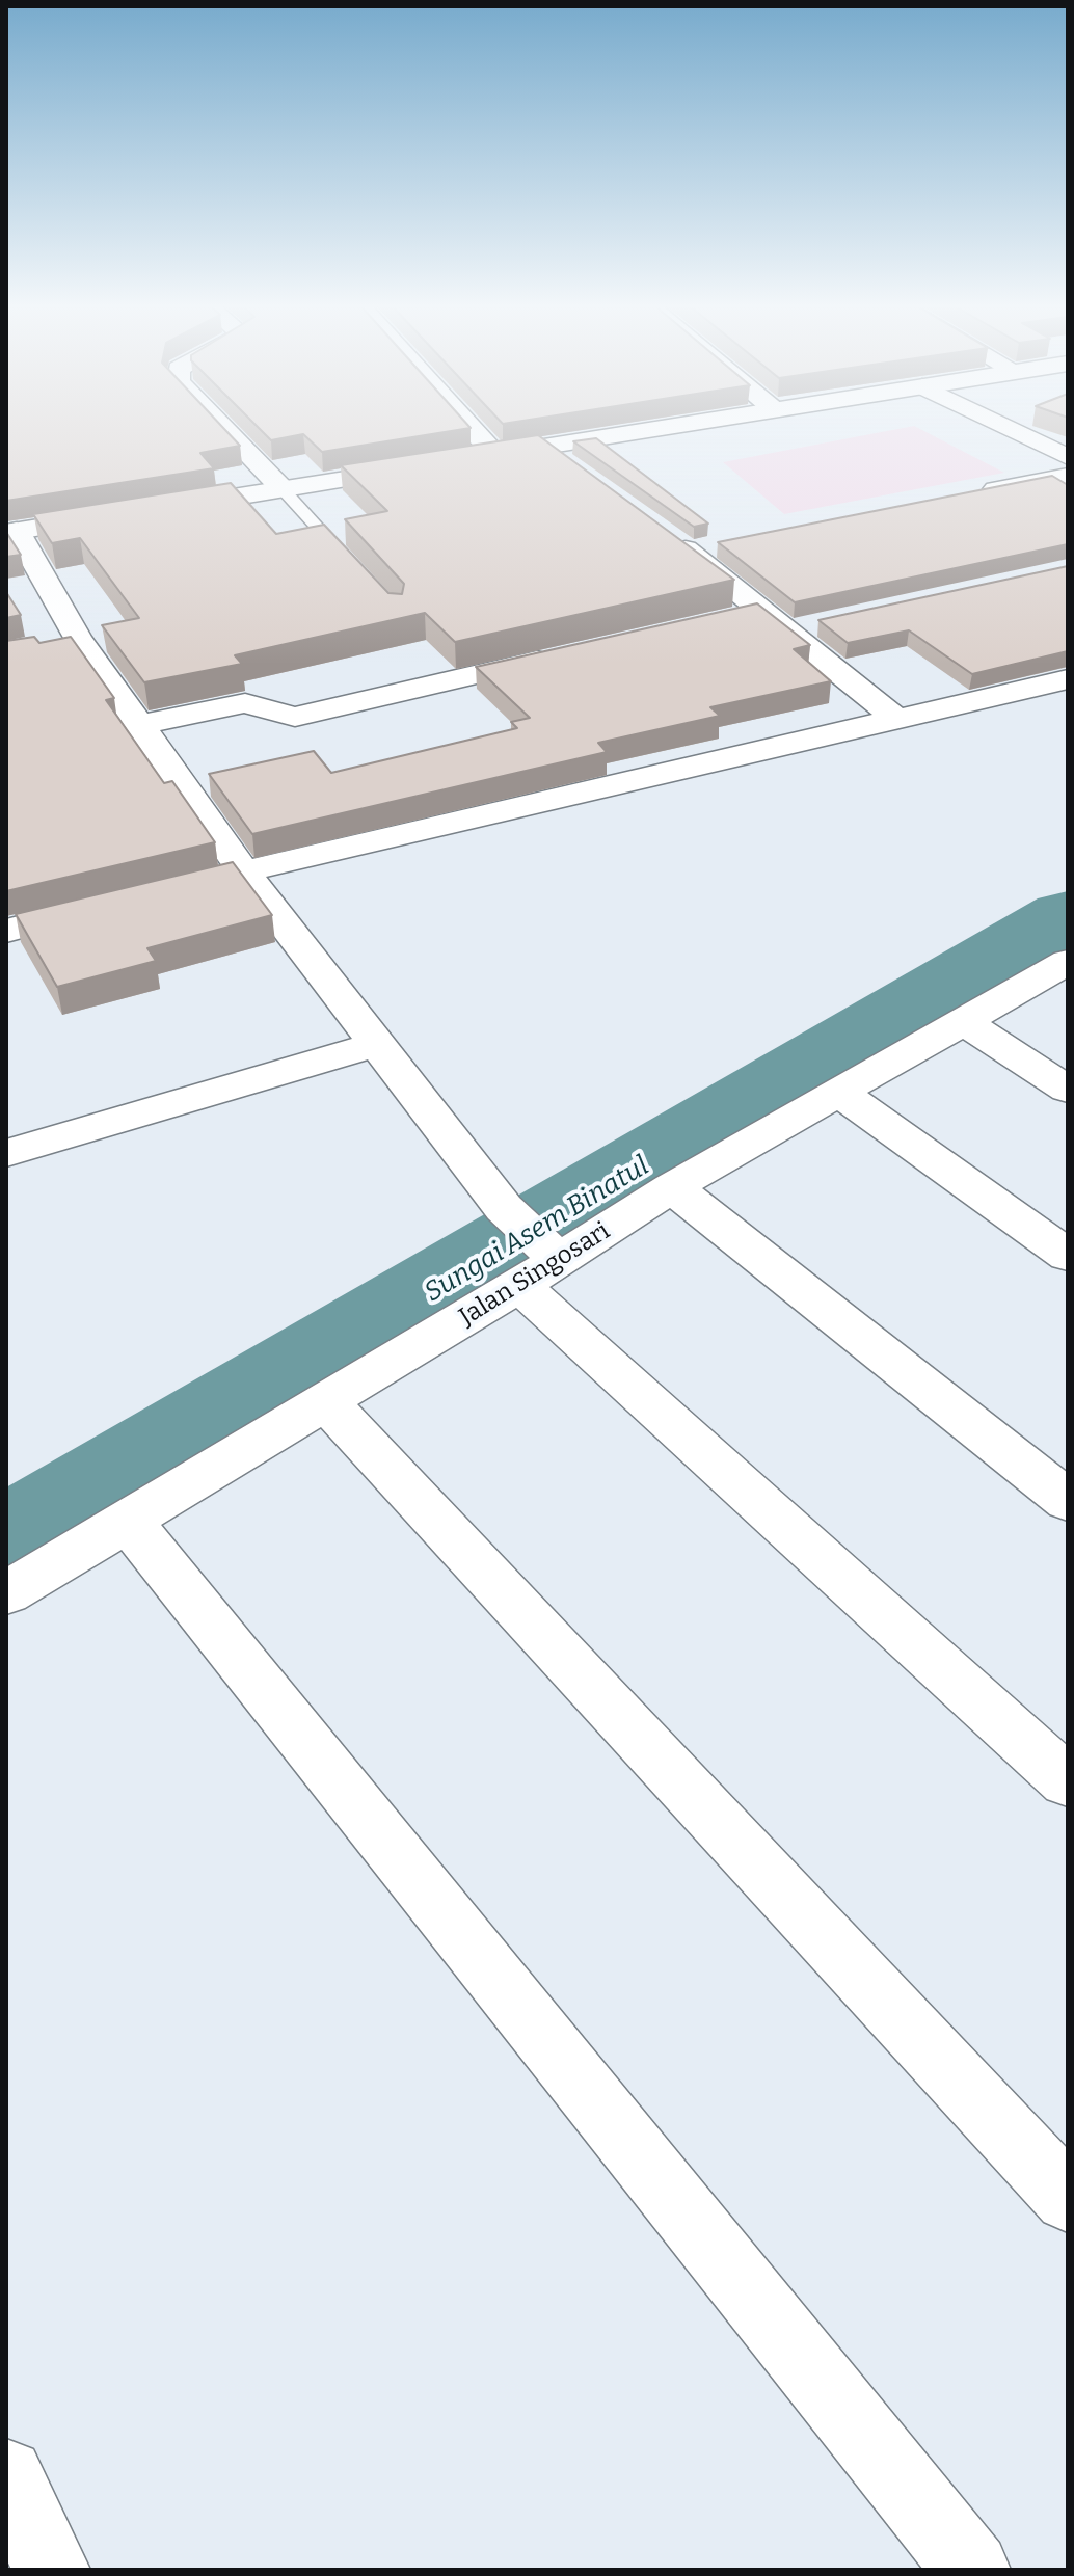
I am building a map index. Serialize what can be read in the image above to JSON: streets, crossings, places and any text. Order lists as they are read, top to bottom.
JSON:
{
  "streets": {
    "street": ["Jalan Singosari"]
  },
  "water": ["Sungai Asem Binatul"]
}
